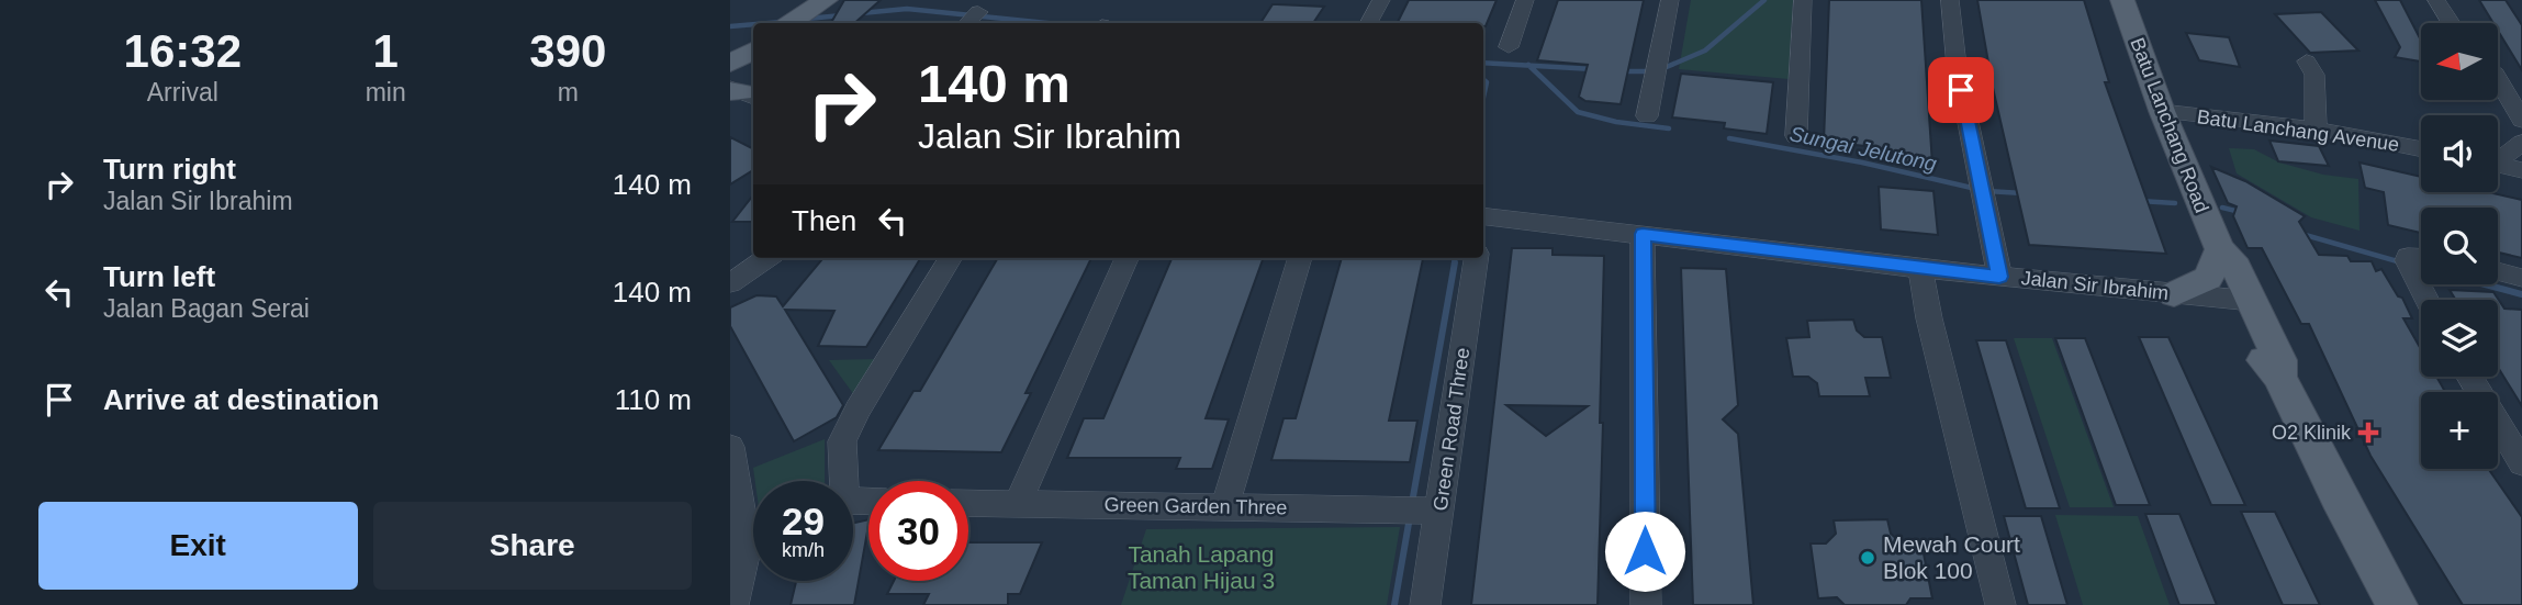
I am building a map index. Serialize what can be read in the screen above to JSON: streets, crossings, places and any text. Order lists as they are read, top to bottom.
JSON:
{
  "streets": {
    "main road": ["Batu Lanchang Road"],
    "street": [
      "Batu Lanchang Avenue",
      "Jalan Sir Ibrahim",
      "Green Road Three",
      "Green Garden Three"
    ]
  },
  "crossings": [
    ["Batu Lanchang Road", "Batu Lanchang Avenue"],
    ["Batu Lanchang Road", "Jalan Sir Ibrahim"],
    ["Green Road Three", "Green Garden Three"]
  ],
  "water": ["Sungai Jelutong"],
  "parks": ["Tanah Lapang Taman Hijau 3"],
  "places": {
    "health": ["O2 Klinik"],
    "other": ["Mewah Court Blok 100"]
  },
  "north": "left",
  "page": {
    "eta": [
      "16:32",
      "Arrival",
      "1",
      "min",
      "390",
      "m"
    ],
    "map_buttons": "+",
    "turn": ["140 m", "Jalan Sir Ibrahim"],
    "list": [
      {
        "name": "Turn right",
        "note": "Jalan Sir Ibrahim",
        "value": "140 m"
      },
      {
        "name": "Turn left",
        "note": "Jalan Bagan Serai",
        "value": "140 m"
      },
      {
        "name": "Arrive at destination",
        "value": "110 m"
      }
    ],
    "then": "Then",
    "speed": "29 km/h",
    "limit": "30",
    "buttons": ["Exit", "Share"]
  }
}
